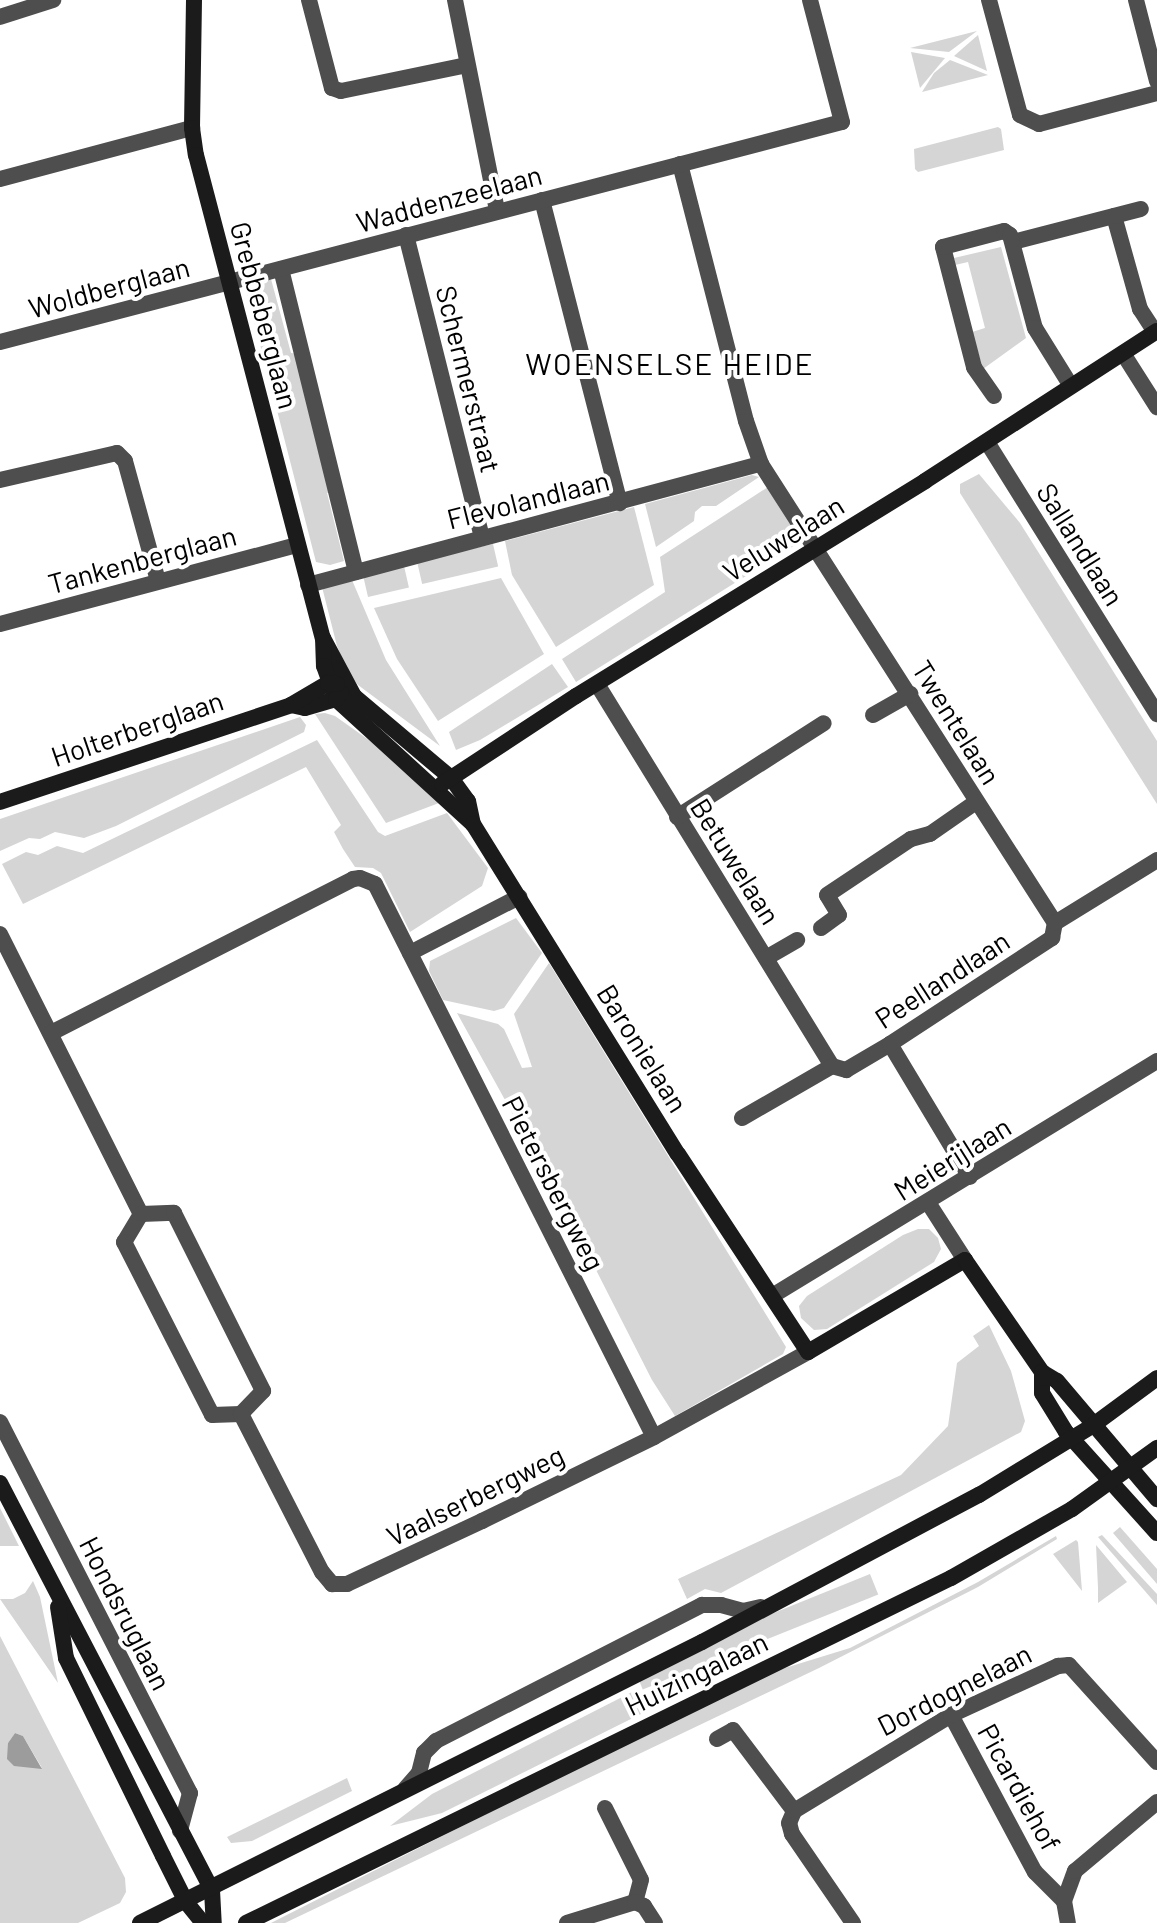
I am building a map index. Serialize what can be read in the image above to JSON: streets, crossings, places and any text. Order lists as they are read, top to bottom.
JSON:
{
  "streets": {
    "street": [
      "Waddenzeelaan",
      "Woldberglaan",
      "Grebbeberglaan",
      "Schermerstraat",
      "Flevolandlaan",
      "Veluwelaan",
      "Sallandlaan",
      "Tankenberglaan",
      "Twentelaan",
      "Holterberglaan",
      "Betuwelaan",
      "Peellandlaan",
      "Baronielaan",
      "Meierijlaan",
      "Pietersbergweg",
      "Vaalserbergweg",
      "Hondsruglaan",
      "Huizingalaan",
      "Dordognelaan",
      "Picardiehof"
    ]
  },
  "crossings": [
    ["Waddenzeelaan", "Woldberglaan"],
    ["Waddenzeelaan", "Grebbeberglaan"],
    ["Waddenzeelaan", "Schermerstraat"],
    ["Waddenzeelaan", "Twentelaan"],
    ["Woldberglaan", "Grebbeberglaan"],
    ["Grebbeberglaan", "Flevolandlaan"],
    ["Grebbeberglaan", "Tankenberglaan"],
    ["Grebbeberglaan", "Holterberglaan"],
    ["Grebbeberglaan", "Baronielaan"],
    ["Schermerstraat", "Flevolandlaan"],
    ["Flevolandlaan", "Twentelaan"],
    ["Veluwelaan", "Sallandlaan"],
    ["Veluwelaan", "Twentelaan"],
    ["Veluwelaan", "Betuwelaan"],
    ["Veluwelaan", "Baronielaan"],
    ["Twentelaan", "Peellandlaan"],
    ["Holterberglaan", "Baronielaan"],
    ["Betuwelaan", "Peellandlaan"],
    ["Baronielaan", "Meierijlaan"],
    ["Pietersbergweg", "Vaalserbergweg"],
    ["Hondsruglaan", "Huizingalaan"],
    ["Dordognelaan", "Picardiehof"]
  ],
  "districts": ["WOENSELSE HEIDE"]
}
